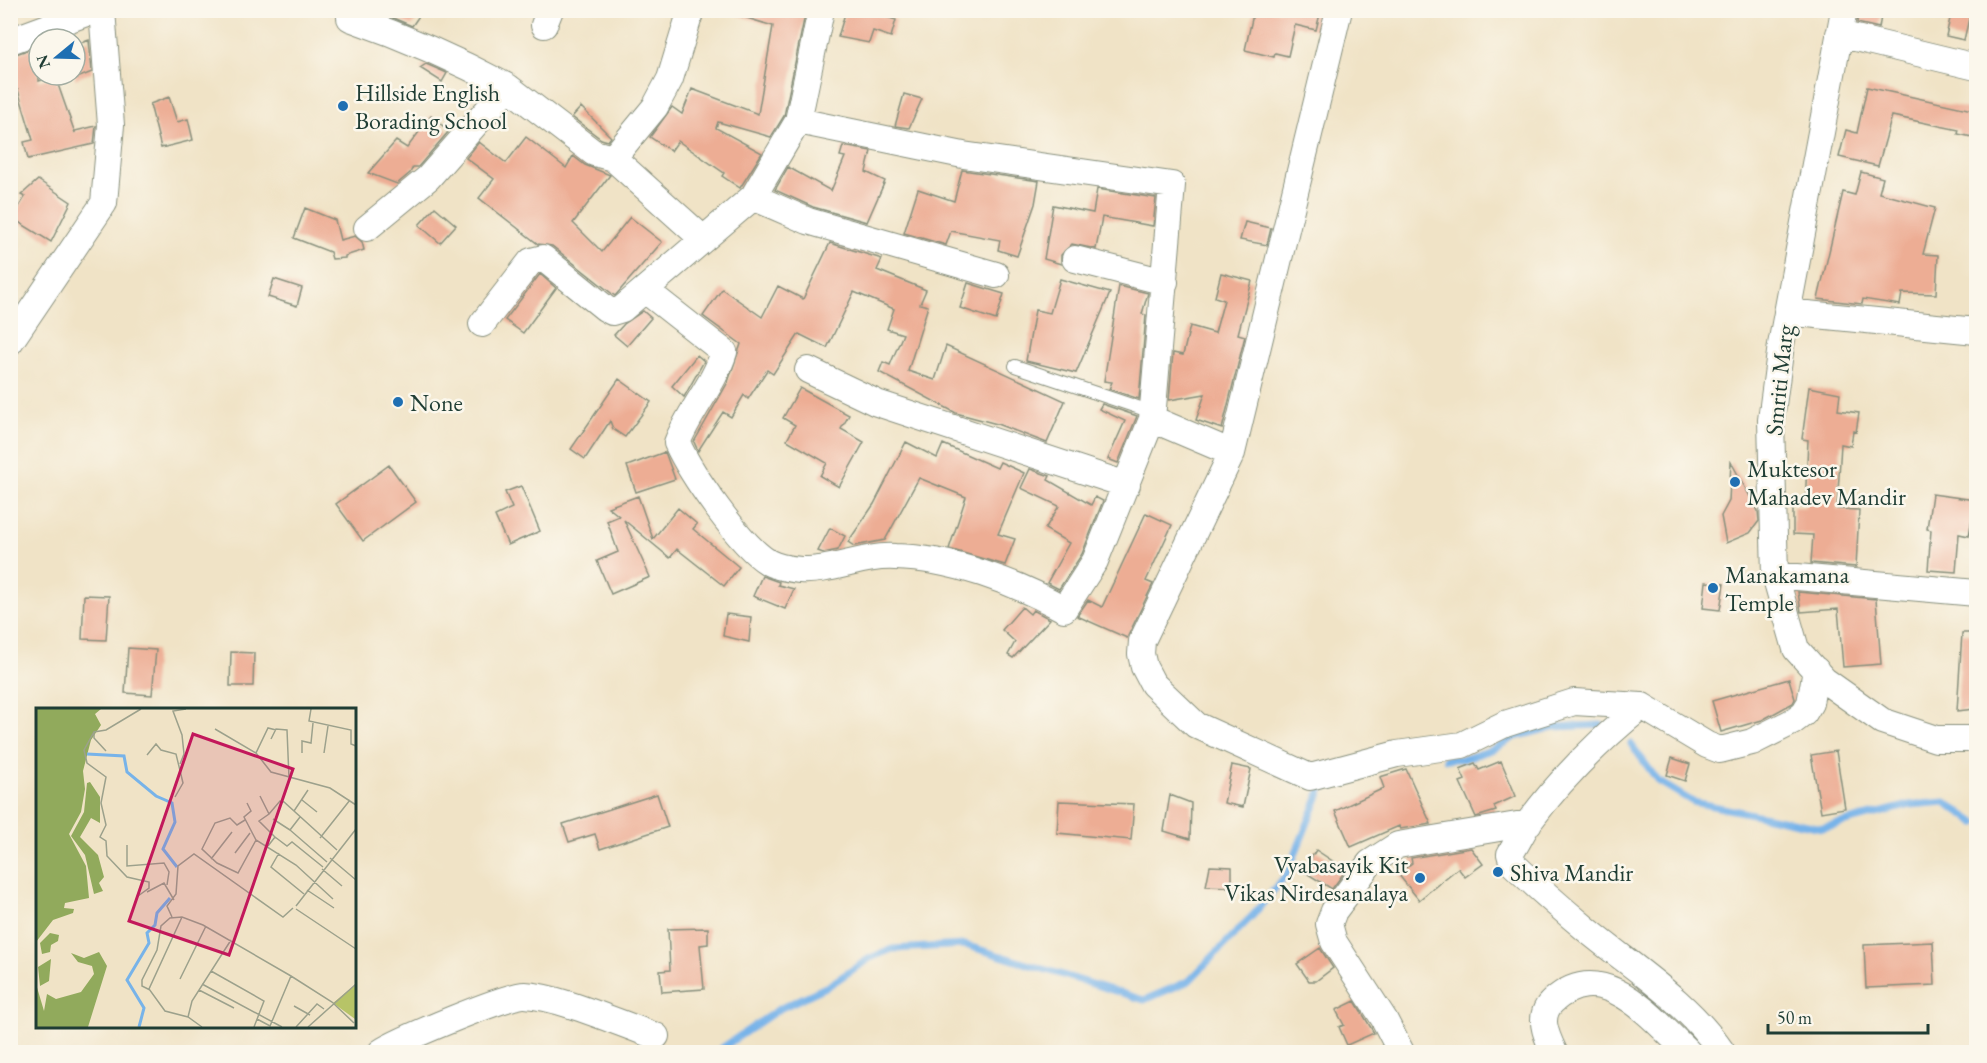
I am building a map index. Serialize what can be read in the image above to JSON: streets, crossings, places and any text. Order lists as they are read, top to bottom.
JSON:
{
  "streets": {
    "street": ["Smriti Marg"]
  },
  "places": [
    "Hillside English Borading School",
    "None",
    "Muktesor Mahadev Mandir",
    "Manakamana Temple",
    "Shiva Mandir",
    "Vyabasayik Kit Vikas Nirdesanalaya"
  ],
  "scale_bar": "50 m",
  "north": "left"
}
